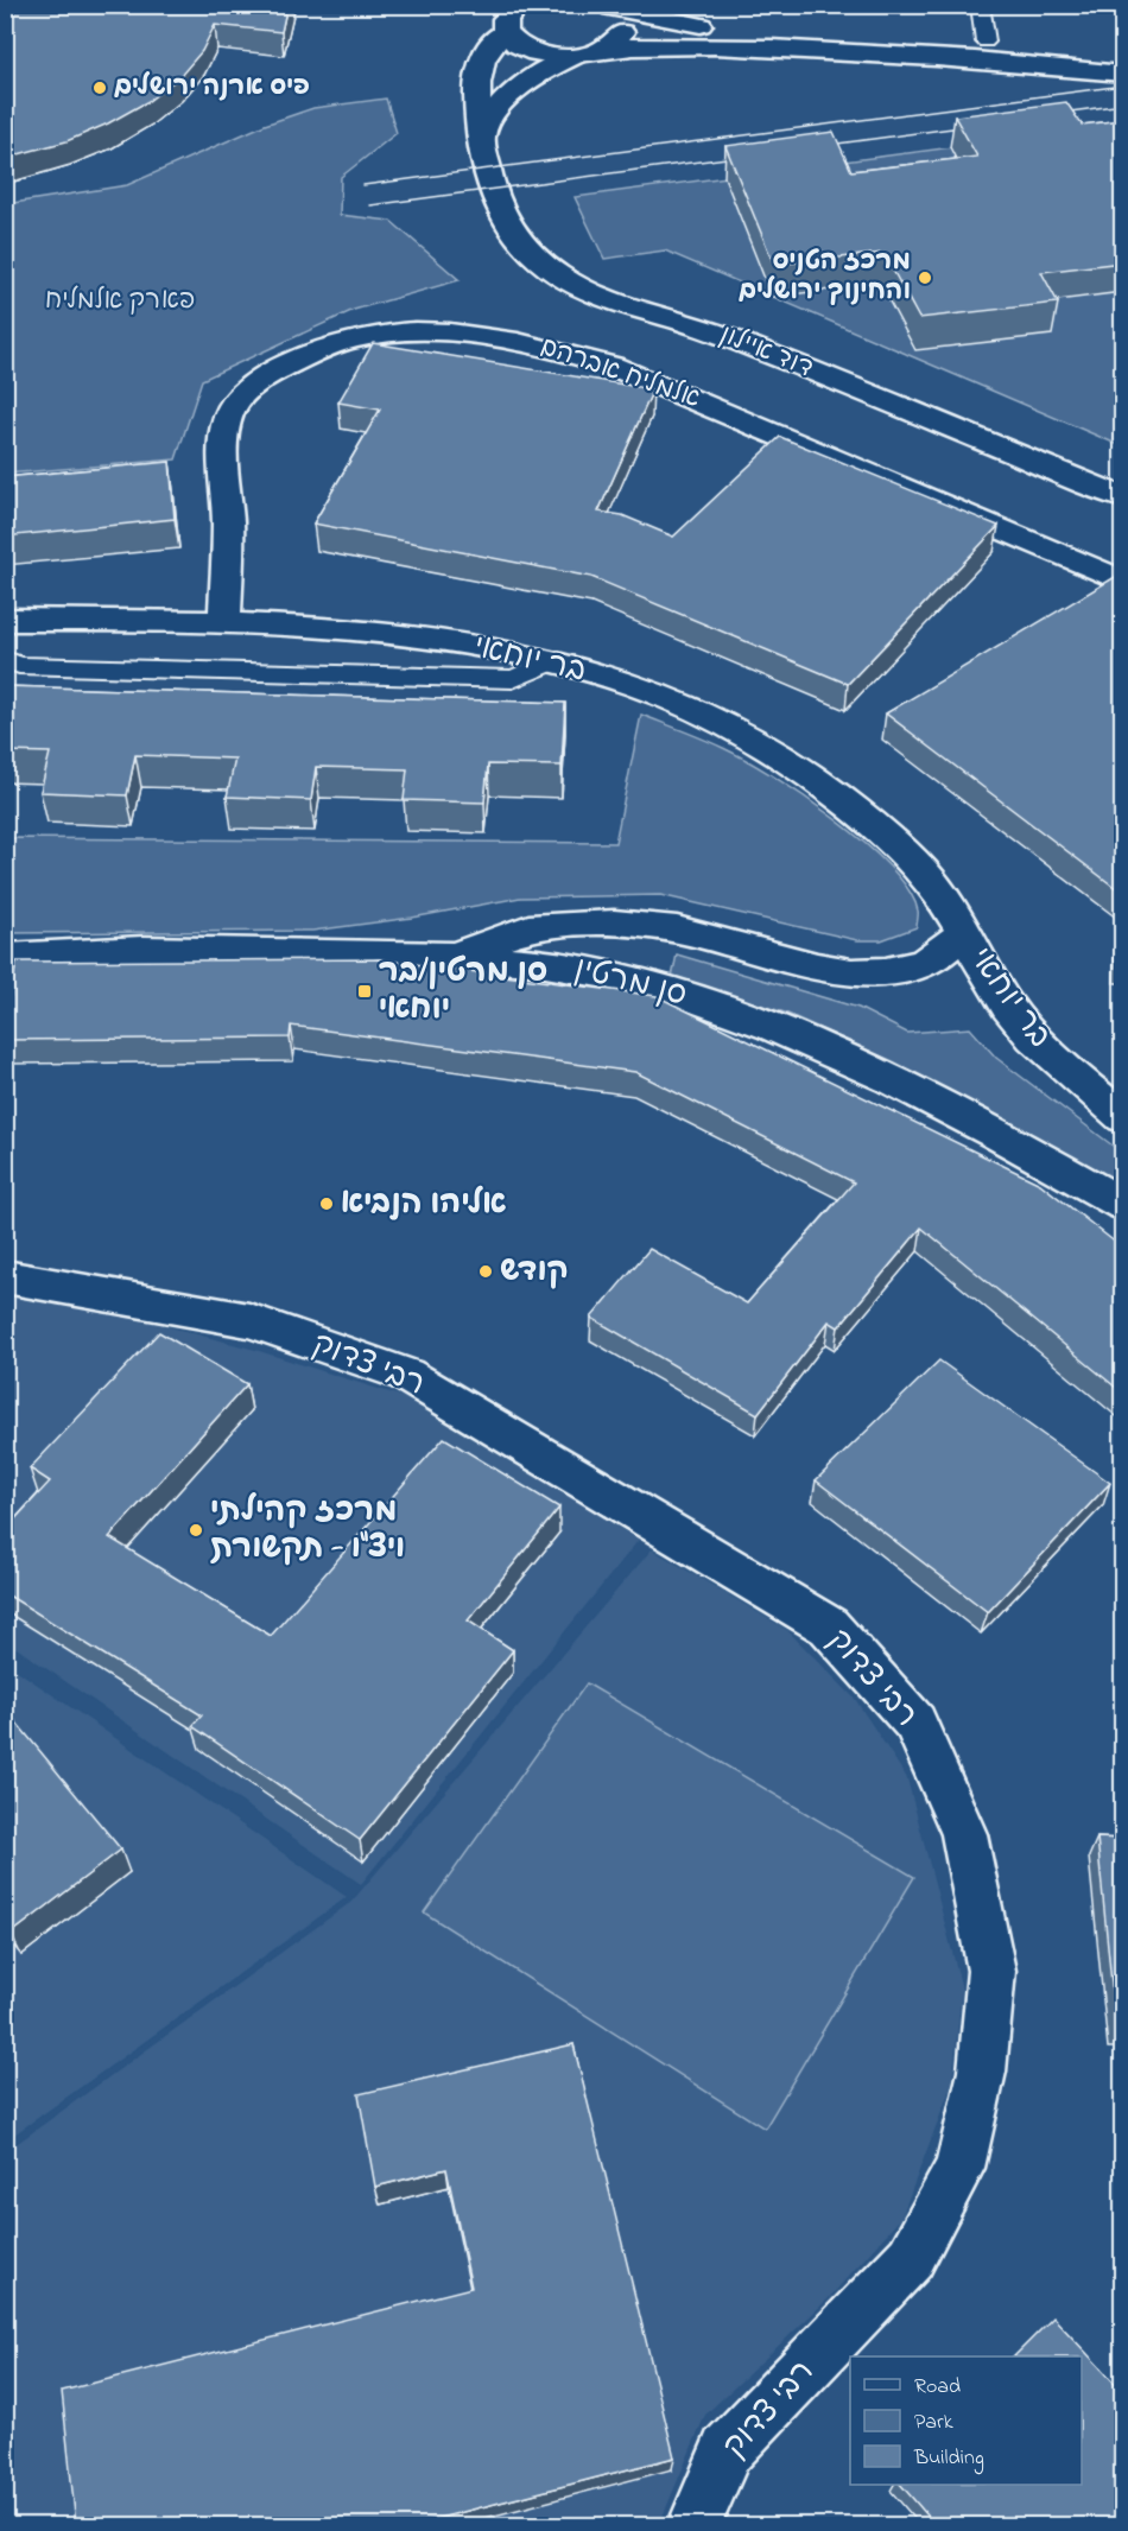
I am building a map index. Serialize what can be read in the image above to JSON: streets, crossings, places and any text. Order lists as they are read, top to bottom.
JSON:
{
  "streets": {
    "street": [
      "דוד איילון",
      "אלמליח אברהם",
      "בר יוחאי",
      "סן מרטין",
      "רבי צדוק"
    ]
  },
  "crossings": [
    ["אלמליח אברהם", "בר יוחאי"],
    ["בר יוחאי", "סן מרטין"]
  ],
  "parks": ["פארק אלמליח"],
  "places": {
    "other": [
      "פיס ארנה ירושלים",
      "מרכז הטניס והחינוך ירושלים",
      "אליהו הנביא",
      "קודש",
      "מרכז קהילתי ויצ\"ו - תקשורת"
    ],
    "transit": ["סן מרטין/בר יוחאי"]
  },
  "legend": ["Road", "Park", "Building"]
}
